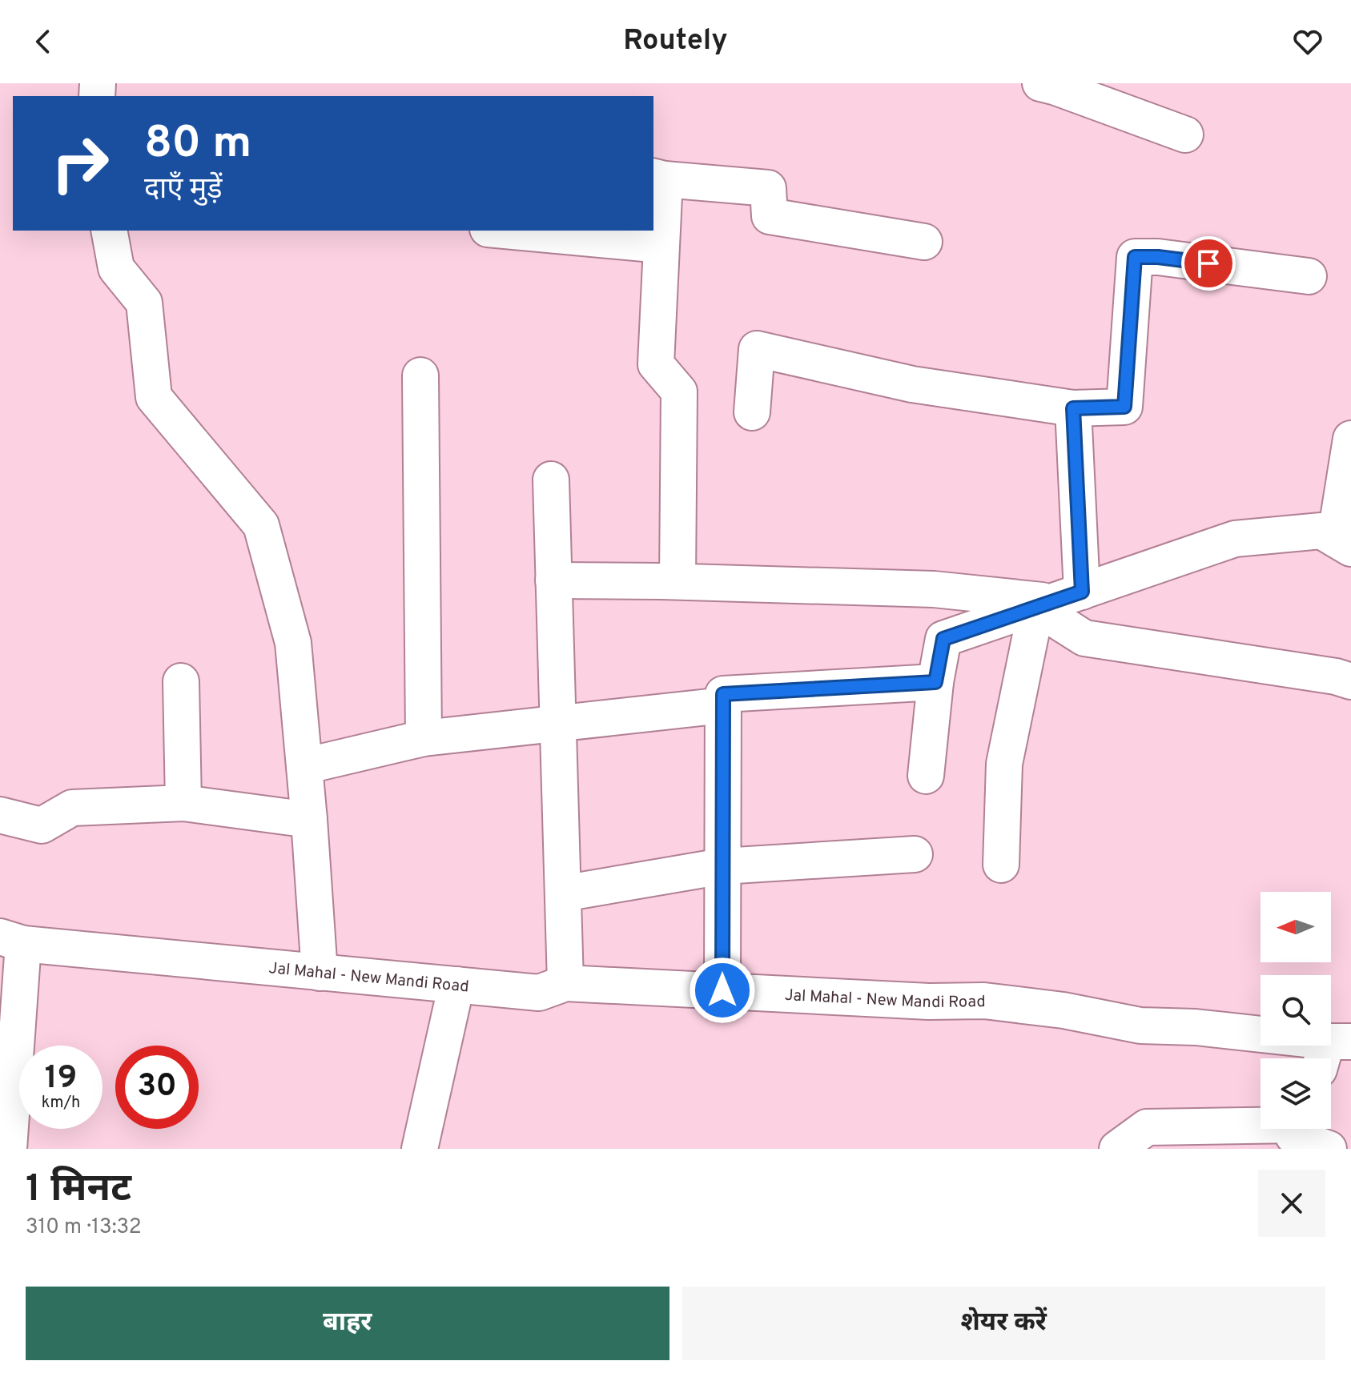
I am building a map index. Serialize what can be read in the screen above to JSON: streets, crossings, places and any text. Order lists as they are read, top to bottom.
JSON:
{
  "streets": {
    "street": ["Jal Mahal - New Mandi Road"]
  },
  "north": "left",
  "page": {
    "header": "Routely",
    "turn": ["80 m", "दाएँ मुड़ें"],
    "speed": "19 km/h",
    "limit": "30",
    "heading": ["1 मिनट", "310 m · 13:32"],
    "buttons": ["बाहर", "शेयर करें"]
  }
}
